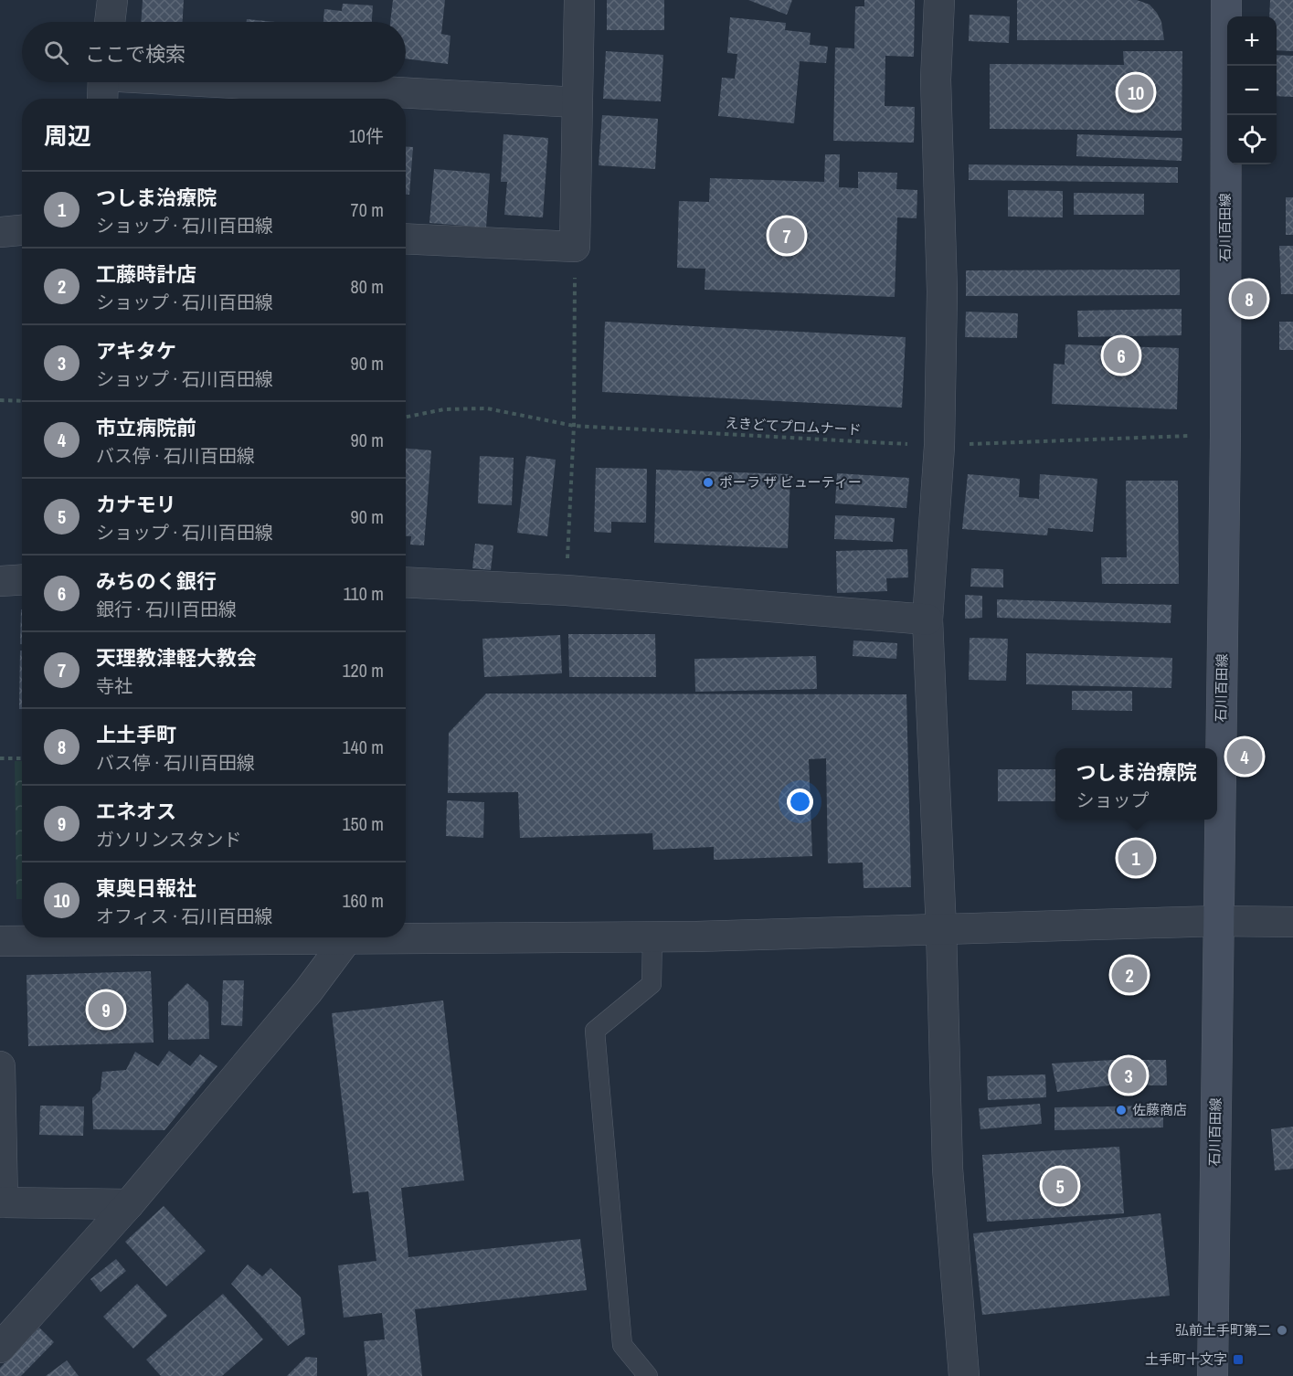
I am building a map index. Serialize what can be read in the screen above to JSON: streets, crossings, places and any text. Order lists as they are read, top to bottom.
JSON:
{
  "streets": {
    "main road": ["石川百田線"],
    "path": ["えきどてプロムナード"]
  },
  "places": {
    "other": ["ポーラ ザ ビューティー", "佐藤商店", "弘前土手町第二"],
    "transit": ["土手町十文字"]
  },
  "page": {
    "map_buttons": ["+", "−"],
    "search": "ここで検索",
    "pins": [
      "10",
      "7",
      "8",
      "6",
      "4",
      "1",
      "2",
      "9",
      "3",
      "5"
    ],
    "heading": ["周辺", "10件"],
    "list": [
      {
        "mark": "1",
        "name": "つしま治療院",
        "note": "ショップ · 石川百田線",
        "value": "70 m"
      },
      {
        "mark": "2",
        "name": "工藤時計店",
        "note": "ショップ · 石川百田線",
        "value": "80 m"
      },
      {
        "mark": "3",
        "name": "アキタケ",
        "note": "ショップ · 石川百田線",
        "value": "90 m"
      },
      {
        "mark": "4",
        "name": "市立病院前",
        "note": "バス停 · 石川百田線",
        "value": "90 m"
      },
      {
        "mark": "5",
        "name": "カナモリ",
        "note": "ショップ · 石川百田線",
        "value": "90 m"
      },
      {
        "mark": "6",
        "name": "みちのく銀行",
        "note": "銀行 · 石川百田線",
        "value": "110 m"
      },
      {
        "mark": "7",
        "name": "天理教津軽大教会",
        "note": "寺社",
        "value": "120 m"
      },
      {
        "mark": "8",
        "name": "上土手町",
        "note": "バス停 · 石川百田線",
        "value": "140 m"
      },
      {
        "mark": "9",
        "name": "エネオス",
        "note": "ガソリンスタンド",
        "value": "150 m"
      },
      {
        "mark": "10",
        "name": "東奥日報社",
        "note": "オフィス · 石川百田線",
        "value": "160 m"
      }
    ],
    "popup": ["つしま治療院", "ショップ"]
  }
}
